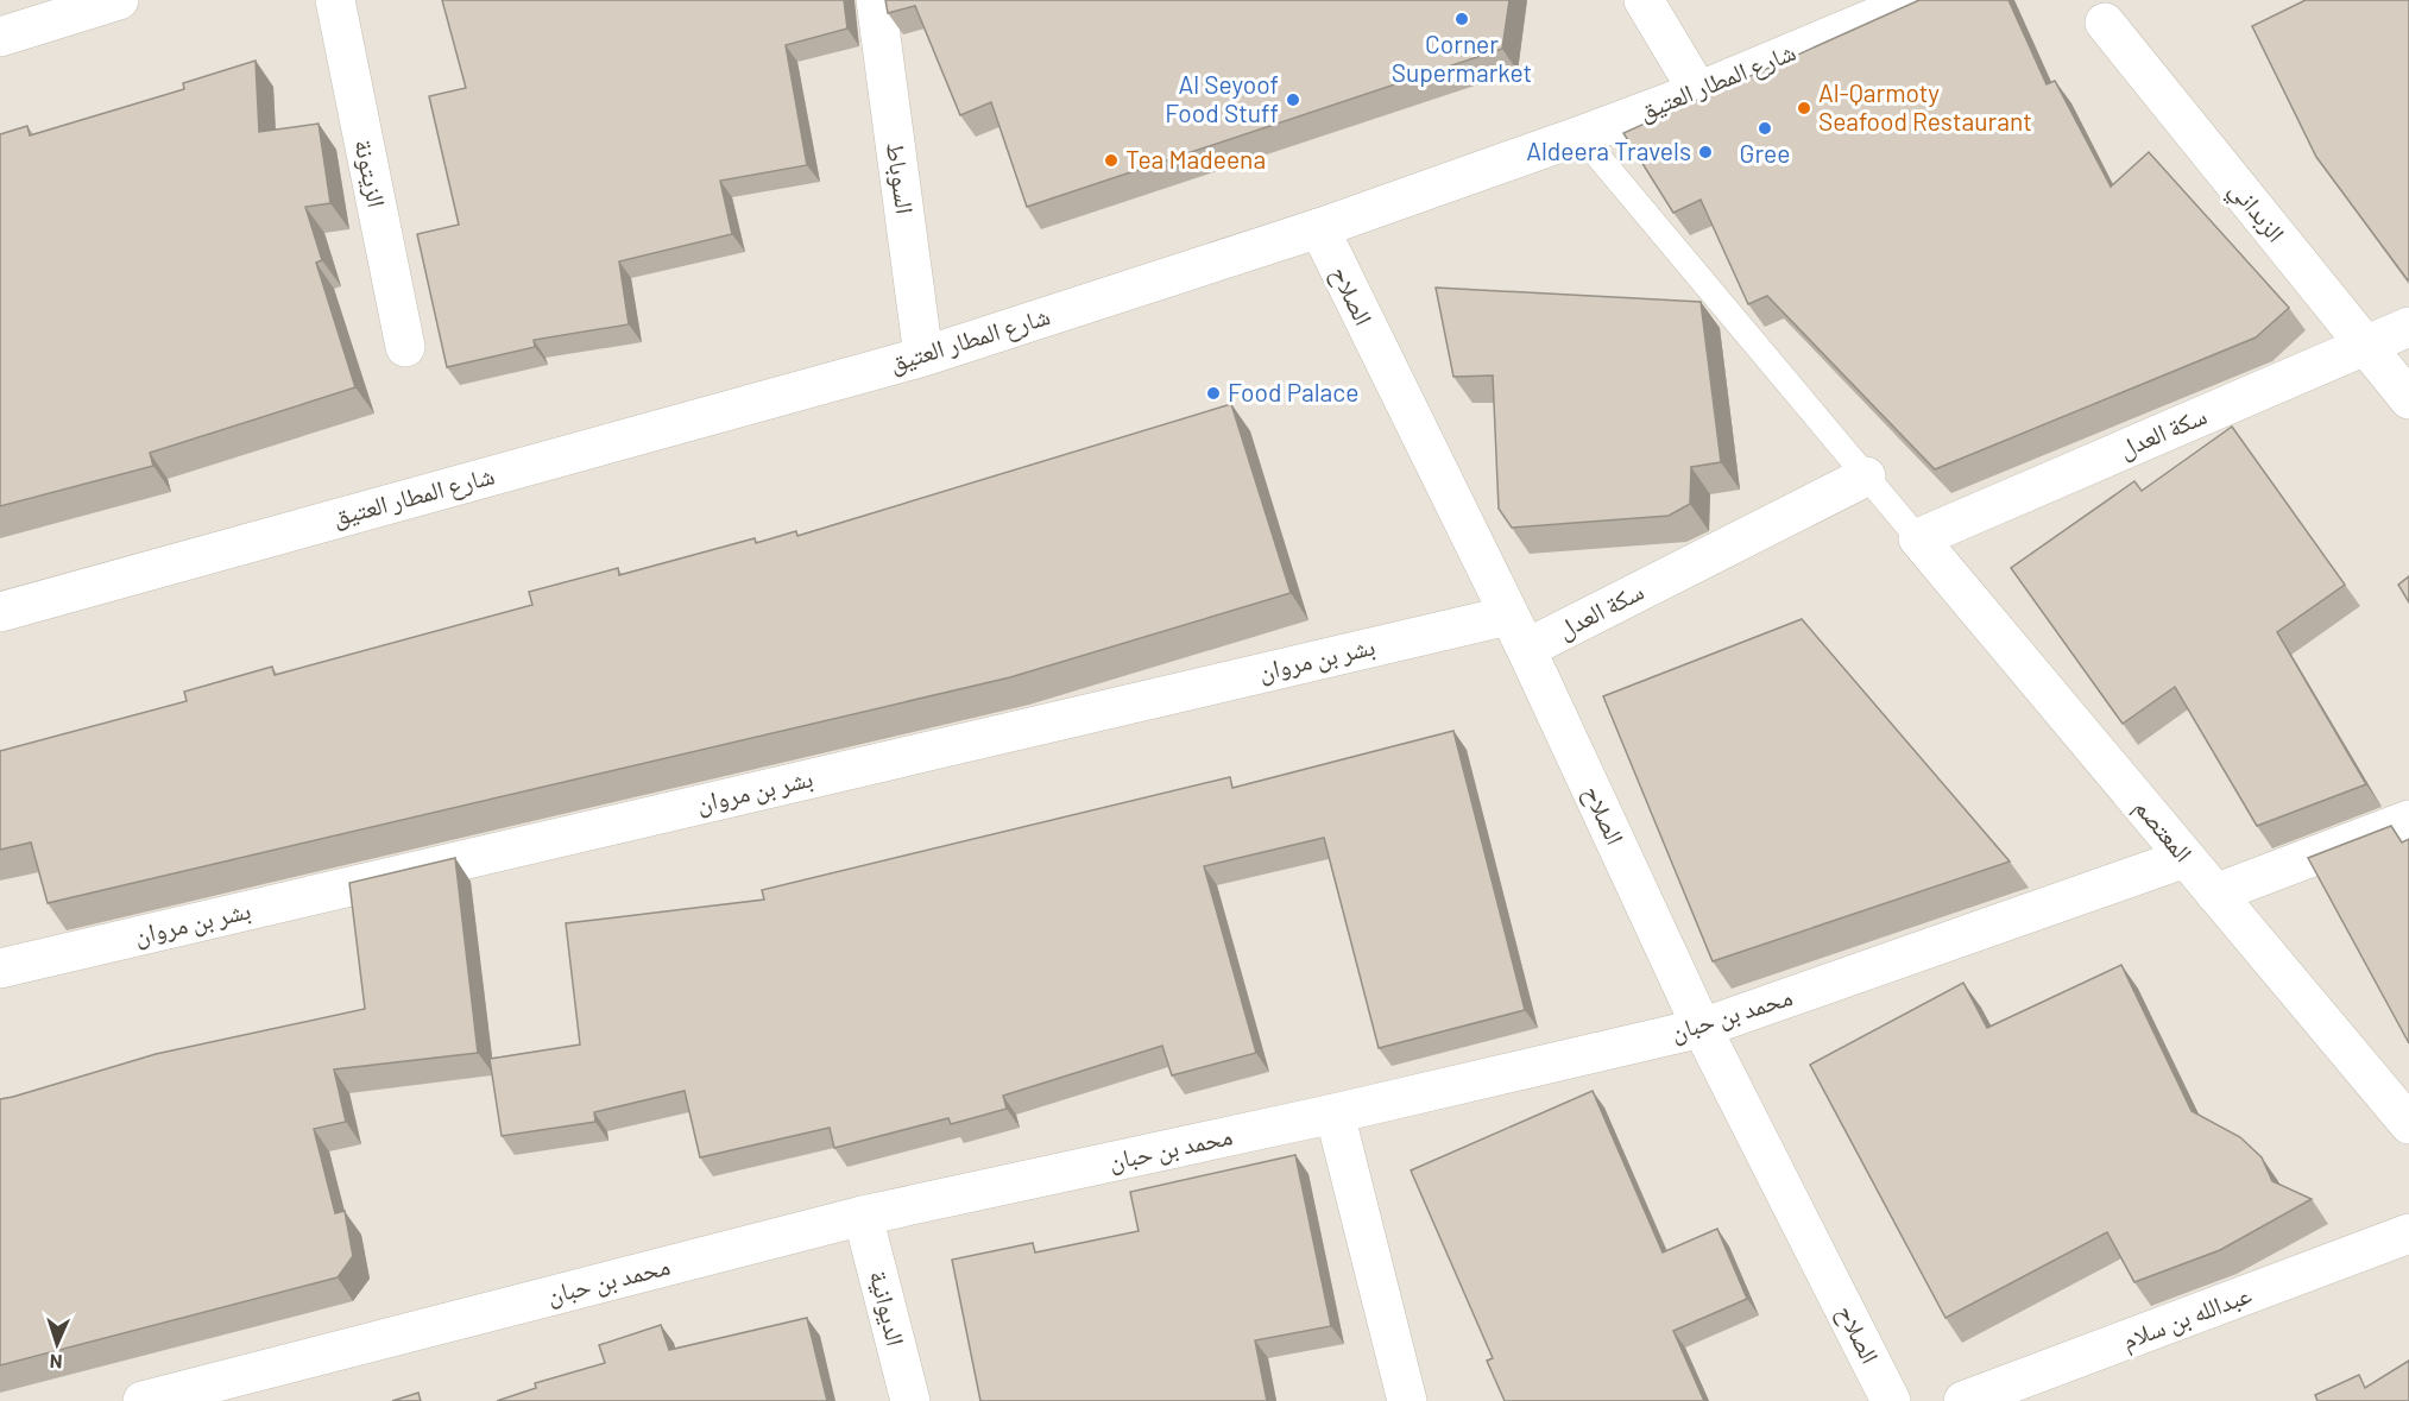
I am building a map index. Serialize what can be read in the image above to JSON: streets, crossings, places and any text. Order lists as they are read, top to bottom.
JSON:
{
  "streets": {
    "street": [
      "شارع المطار العتيق",
      "الزيتونة",
      "السوباط",
      "الزبداني",
      "الصلاح",
      "سكة العدل",
      "بشر بن مروان",
      "المعتصم",
      "محمد بن حبان",
      "الديوانية",
      "عبدالله بن سلام"
    ]
  },
  "crossings": [
    ["شارع المطار العتيق", "السوباط"],
    ["شارع المطار العتيق", "الصلاح"],
    ["الزبداني", "سكة العدل"],
    ["الصلاح", "سكة العدل"],
    ["الصلاح", "بشر بن مروان"],
    ["الصلاح", "محمد بن حبان"],
    ["سكة العدل", "المعتصم"],
    ["المعتصم", "محمد بن حبان"],
    ["محمد بن حبان", "الديوانية"]
  ],
  "places": [
    "Corner Supermarket",
    "Al Seyoof Food Stuff",
    "Al-Qarmoty Seafood Restaurant",
    "Gree",
    "Aldeera Travels",
    "Tea Madeena",
    "Food Palace"
  ],
  "north": "bottom"
}
